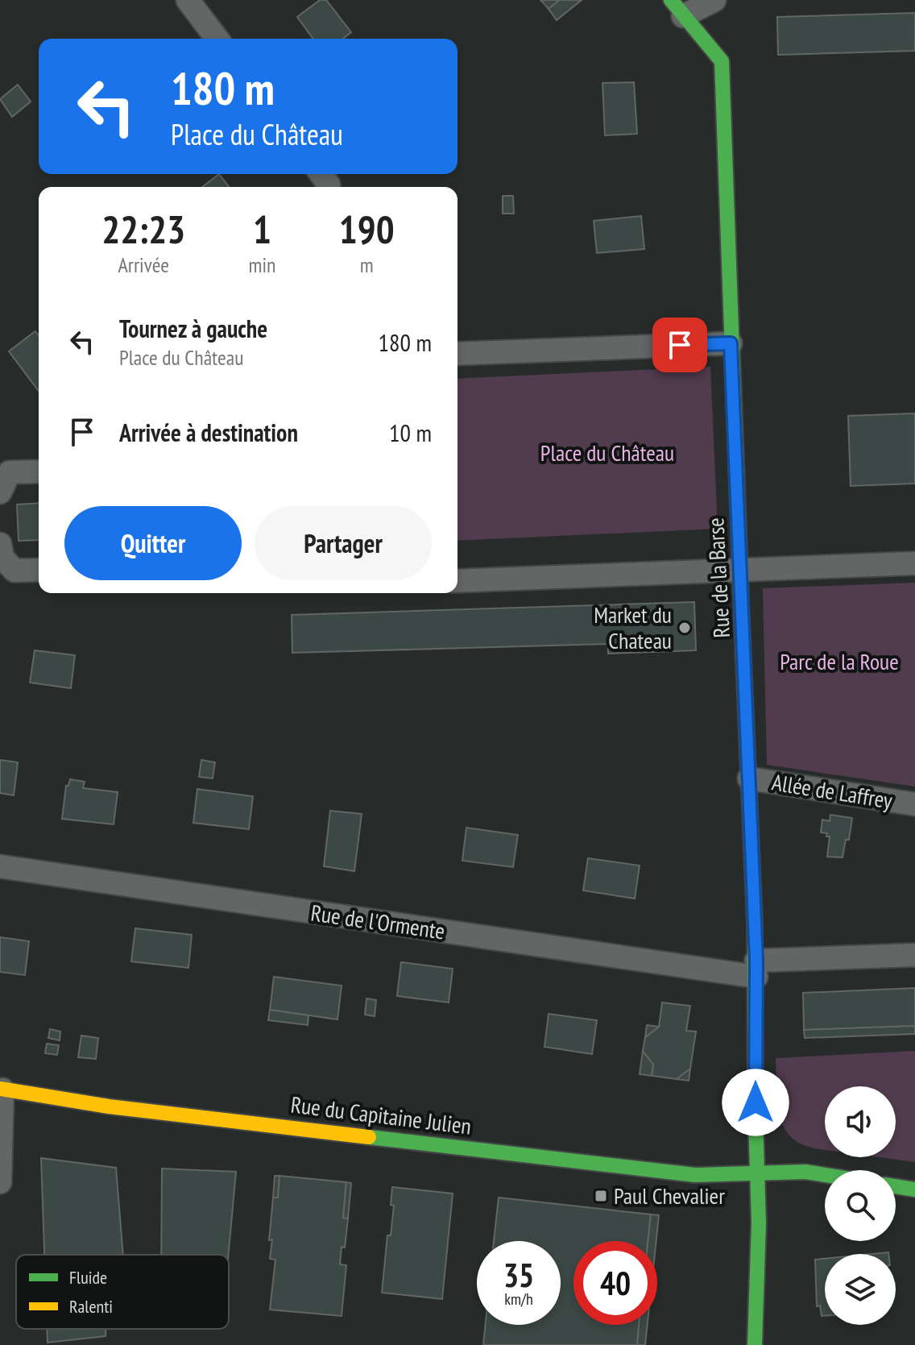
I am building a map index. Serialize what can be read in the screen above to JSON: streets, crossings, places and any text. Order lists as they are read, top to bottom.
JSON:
{
  "streets": {
    "street": [
      "Rue de la Barse",
      "Allée de Laffrey",
      "Rue de l'Ormente",
      "Rue du Capitaine Julien"
    ]
  },
  "crossings": [
    ["Rue de la Barse", "Allée de Laffrey"],
    ["Rue de la Barse", "Rue de l'Ormente"],
    ["Rue de la Barse", "Rue du Capitaine Julien"]
  ],
  "parks": ["Place du Château", "Parc de la Roue"],
  "places": {
    "other": ["Market du Chateau"],
    "transit": ["Paul Chevalier"]
  },
  "legend": ["Fluide", "Ralenti"],
  "page": {
    "turn": ["180 m", "Place du Château"],
    "eta": [
      "22:23",
      "Arrivée",
      "1",
      "min",
      "190",
      "m"
    ],
    "list": [
      {
        "name": "Tournez à gauche",
        "note": "Place du Château",
        "value": "180 m"
      },
      {
        "name": "Arrivée à destination",
        "value": "10 m"
      }
    ],
    "buttons": ["Quitter", "Partager"],
    "speed": "35 km/h",
    "limit": "40"
  }
}
